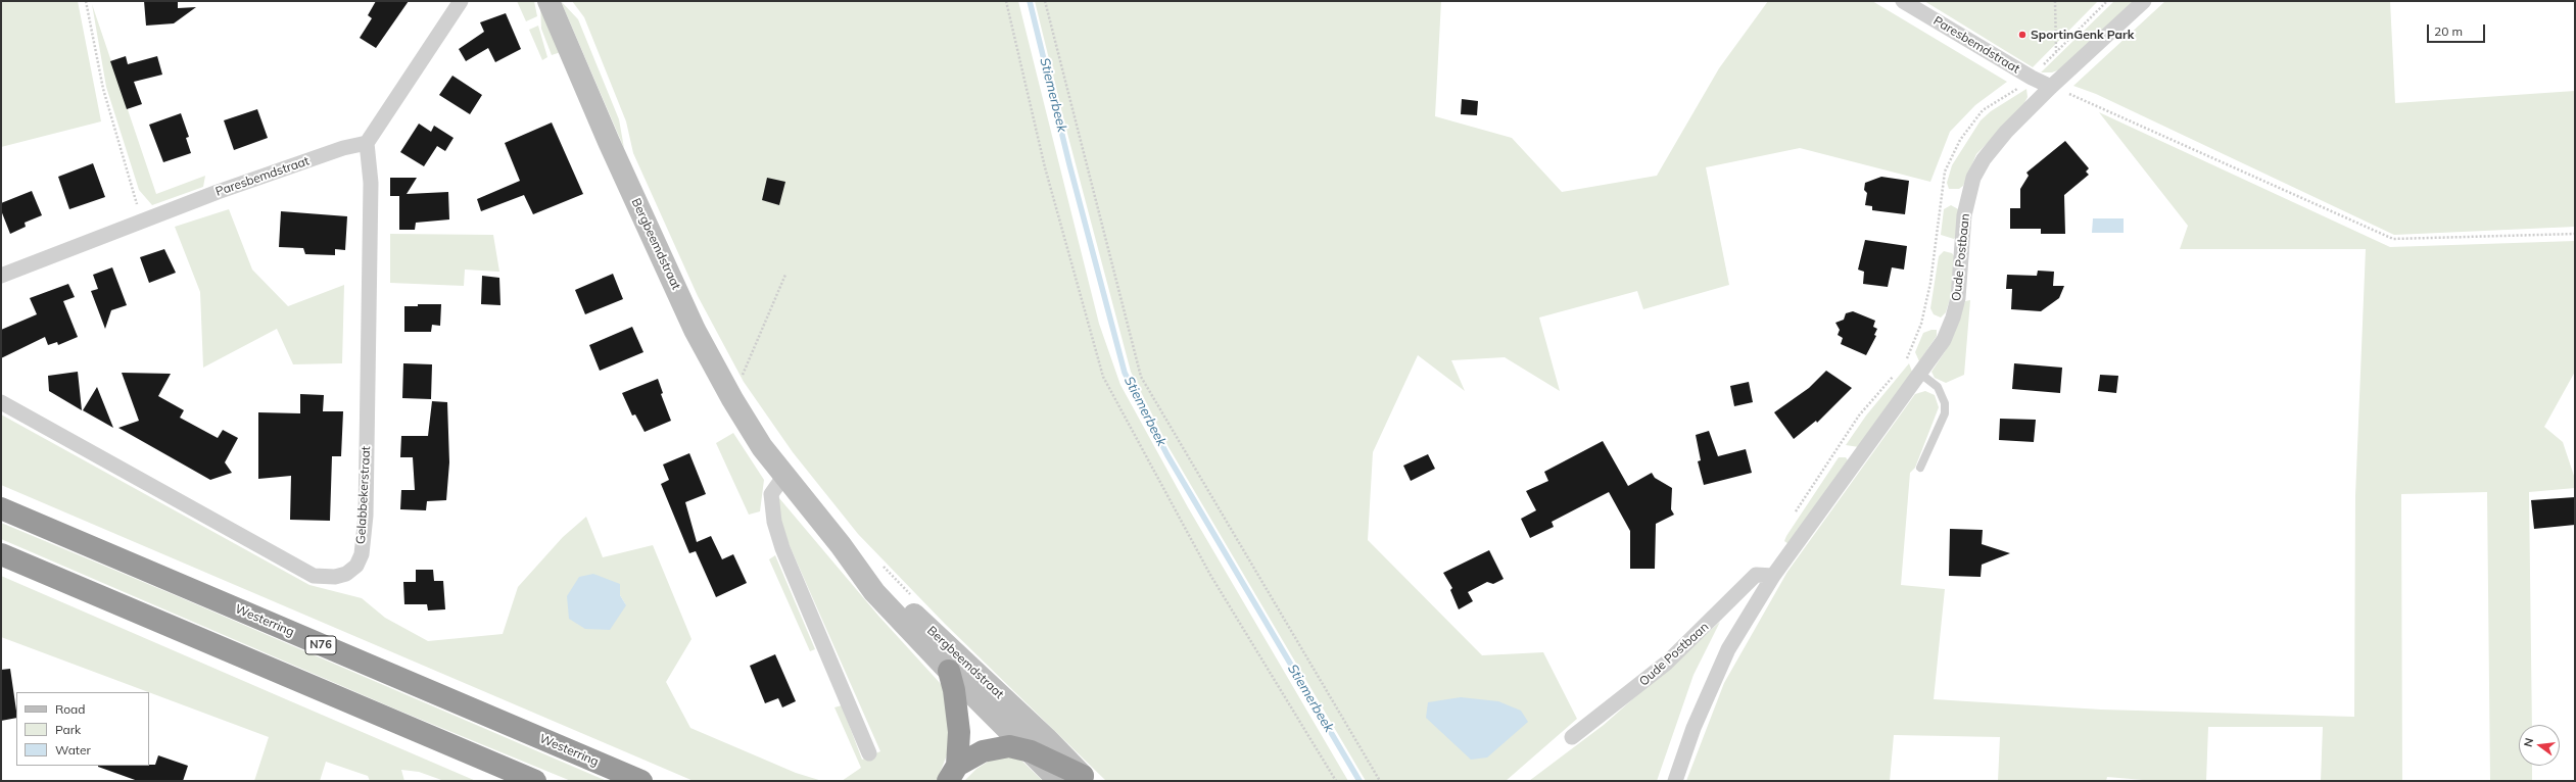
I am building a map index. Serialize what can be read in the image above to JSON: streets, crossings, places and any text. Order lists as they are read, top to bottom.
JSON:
{
  "streets": {
    "highway": ["Westerring", "N76"],
    "street": [
      "Paresbemdstraat",
      "Bergbeemdstraat",
      "Oude Postbaan",
      "Gelabbekerstraat"
    ]
  },
  "crossings": [
    ["Paresbemdstraat", "Oude Postbaan"],
    ["Paresbemdstraat", "Gelabbekerstraat"]
  ],
  "water": ["Stiemerbeek"],
  "places": ["SportinGenk Park"],
  "legend": ["Road", "Park", "Water"],
  "scale_bar": "20 m",
  "north": "left"
}
